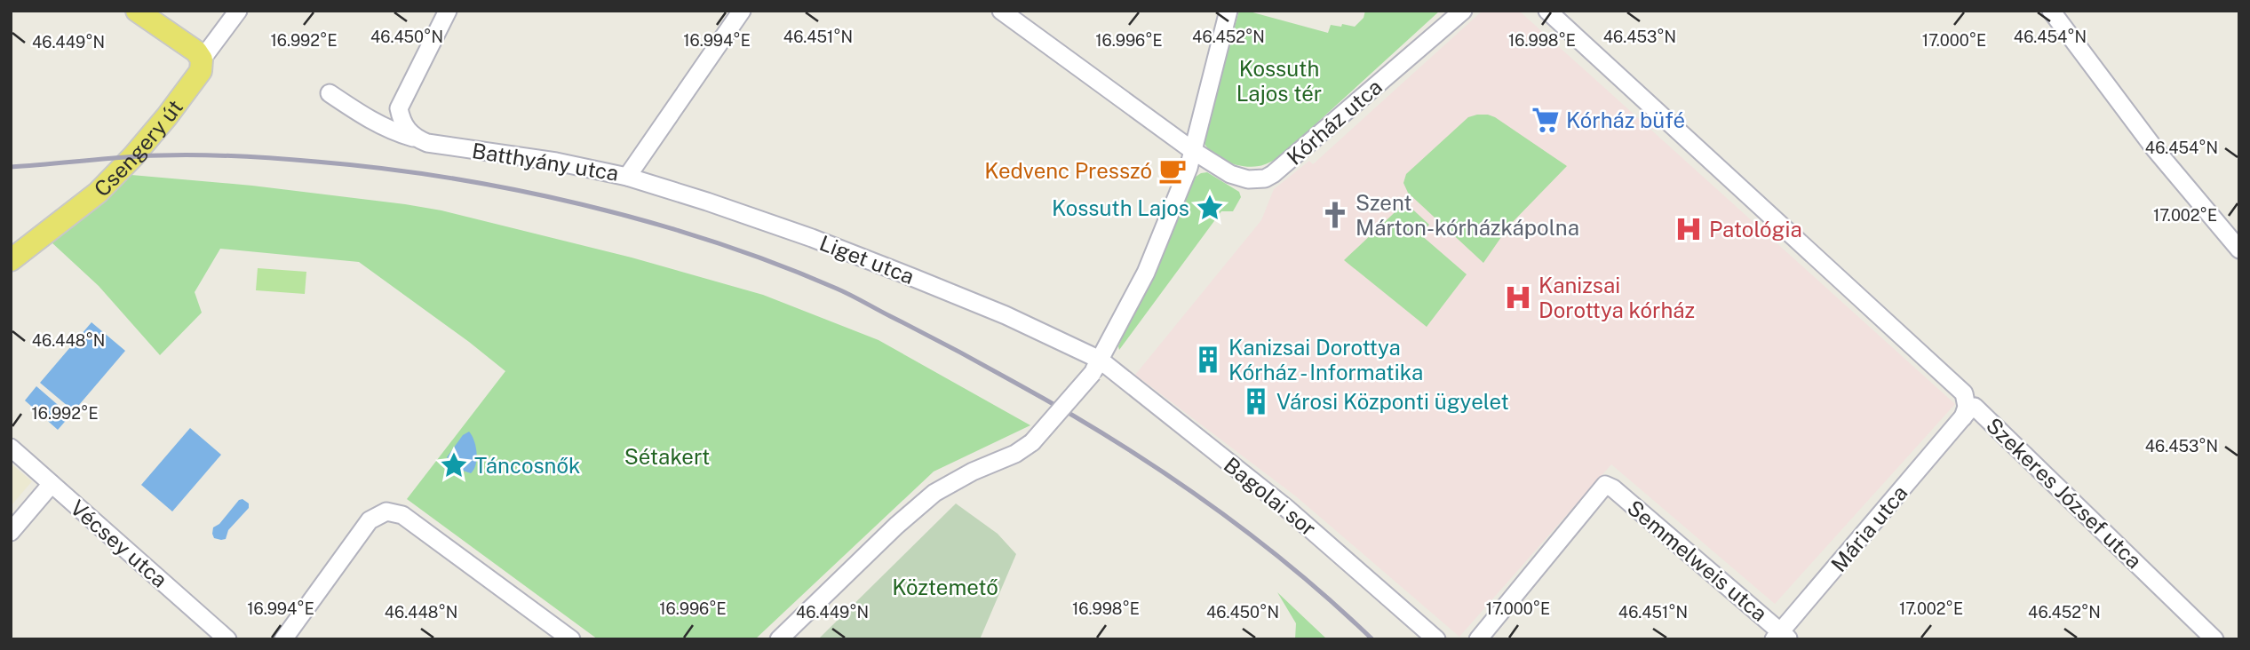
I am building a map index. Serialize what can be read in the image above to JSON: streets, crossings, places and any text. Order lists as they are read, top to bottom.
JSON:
{
  "streets": {
    "main road": ["Csengery út"],
    "street": [
      "Kórház utca",
      "Batthyány utca",
      "Liget utca",
      "Szekeres József utca",
      "Bagolai sor",
      "Mária utca",
      "Vécsey utca",
      "Semmelweis utca"
    ]
  },
  "crossings": [
    ["Batthyány utca", "Liget utca"],
    ["Liget utca", "Bagolai sor"],
    ["Szekeres József utca", "Mária utca"],
    ["Mária utca", "Semmelweis utca"]
  ],
  "parks": ["Kossuth Lajos tér", "Sétakert", "Köztemető"],
  "places": {
    "supermarket": ["Kórház büfé"],
    "cafe": ["Kedvenc Presszó"],
    "place": ["Kossuth Lajos", "Táncosnők"],
    "church": ["Szent Márton-kórházkápolna"],
    "hospital": ["Patológia", "Kanizsai Dorottya kórház"],
    "building": ["Kanizsai Dorottya Kórház - Informatika", "Városi Központi ügyelet"]
  },
  "coordinates": [
    "46.454°N",
    "46.450°N",
    "46.452°N",
    "46.451°N",
    "46.453°N",
    "16.992°E",
    "16.994°E",
    "16.996°E",
    "16.998°E",
    "17.000°E",
    "46.449°N",
    "17.002°E",
    "46.448°N"
  ]
}
